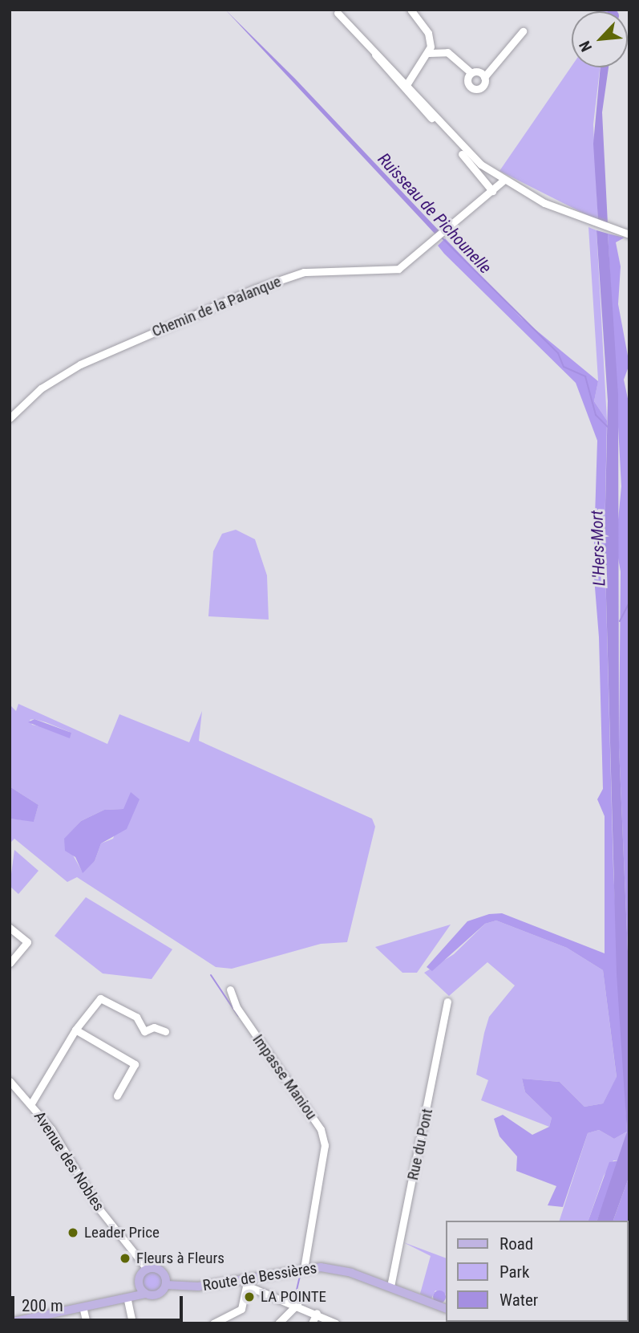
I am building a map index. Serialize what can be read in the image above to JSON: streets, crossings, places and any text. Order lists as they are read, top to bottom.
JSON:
{
  "streets": {
    "main road": ["Route de Bessières"],
    "street": [
      "Chemin de la Palanque",
      "Impasse Maniou",
      "Rue du Pont",
      "Avenue des Nobles"
    ]
  },
  "crossings": [
    ["Impasse Maniou", "Route de Bessières"],
    ["Rue du Pont", "Route de Bessières"],
    ["Avenue des Nobles", "Route de Bessières"]
  ],
  "water": ["Ruisseau de Pichounelle", "L'Hers-Mort"],
  "places": ["Leader Price", "Fleurs à Fleurs", "LA POINTE"],
  "legend": ["Road", "Park", "Water"],
  "scale_bar": "200 m",
  "north": "bottom left"
}
